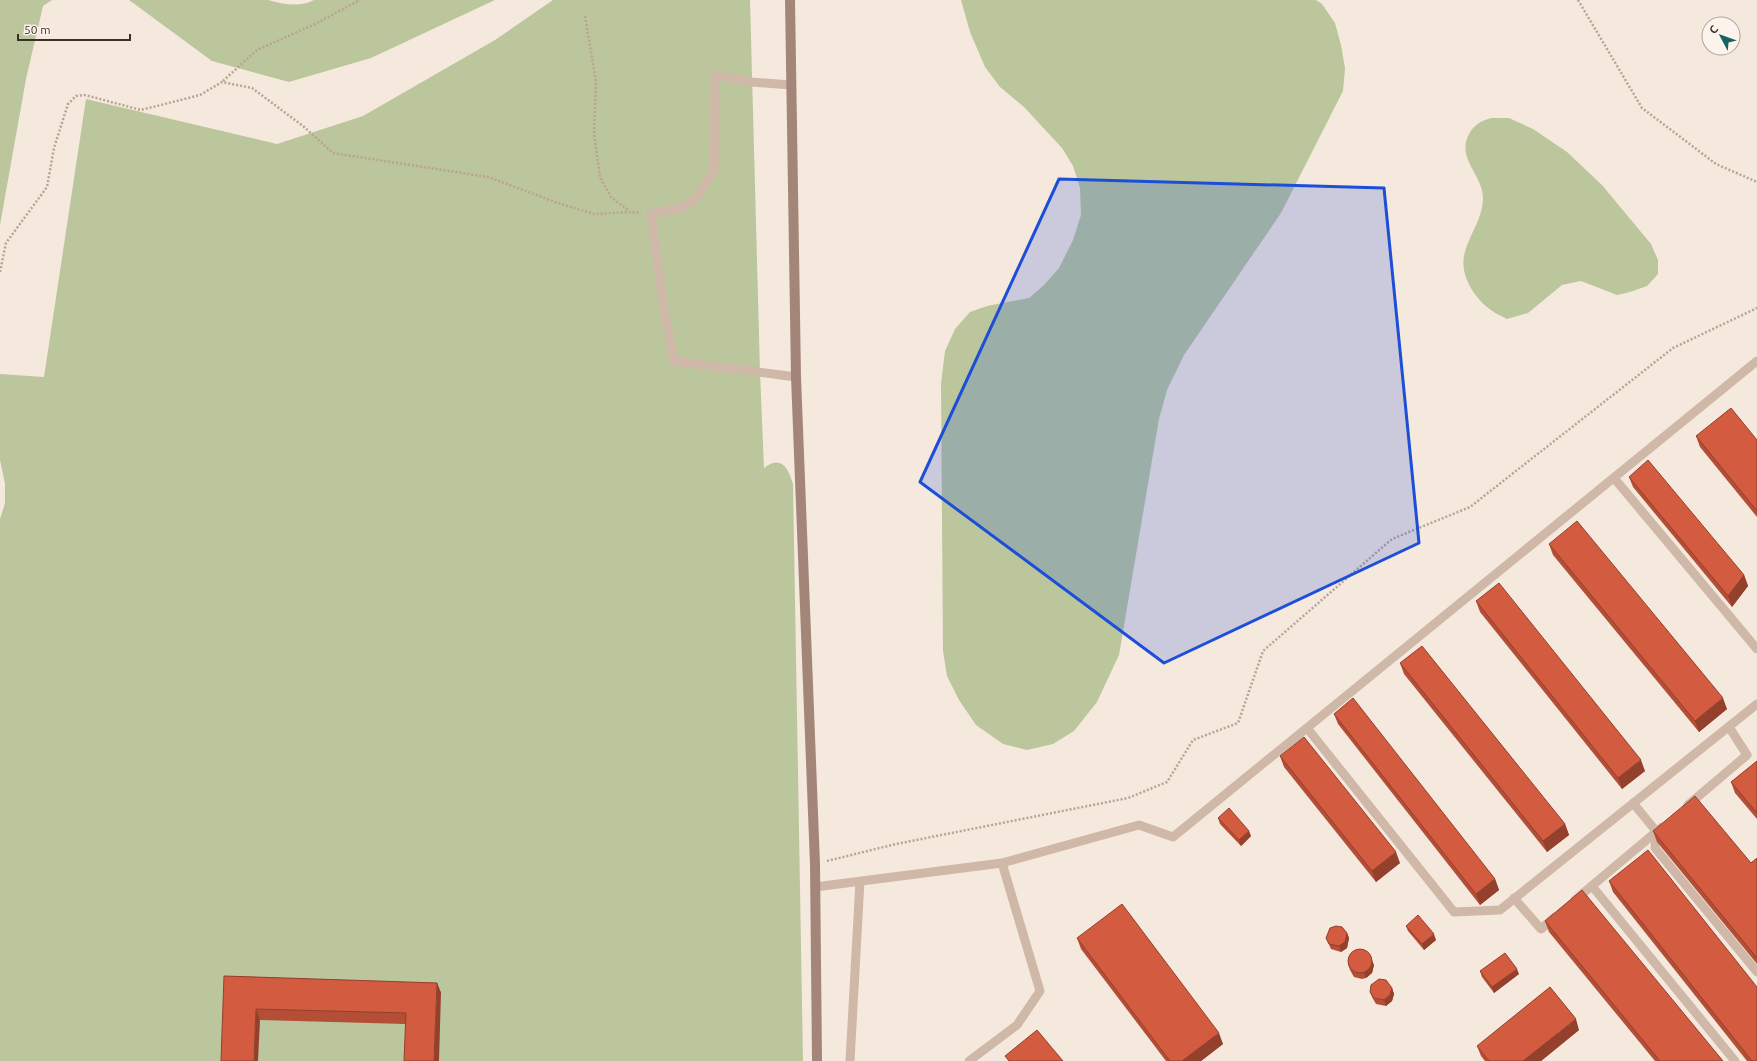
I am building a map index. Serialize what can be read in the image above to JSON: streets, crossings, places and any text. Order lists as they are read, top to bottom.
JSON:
{
  "scale_bar": "50 m",
  "north": "top left"
}
